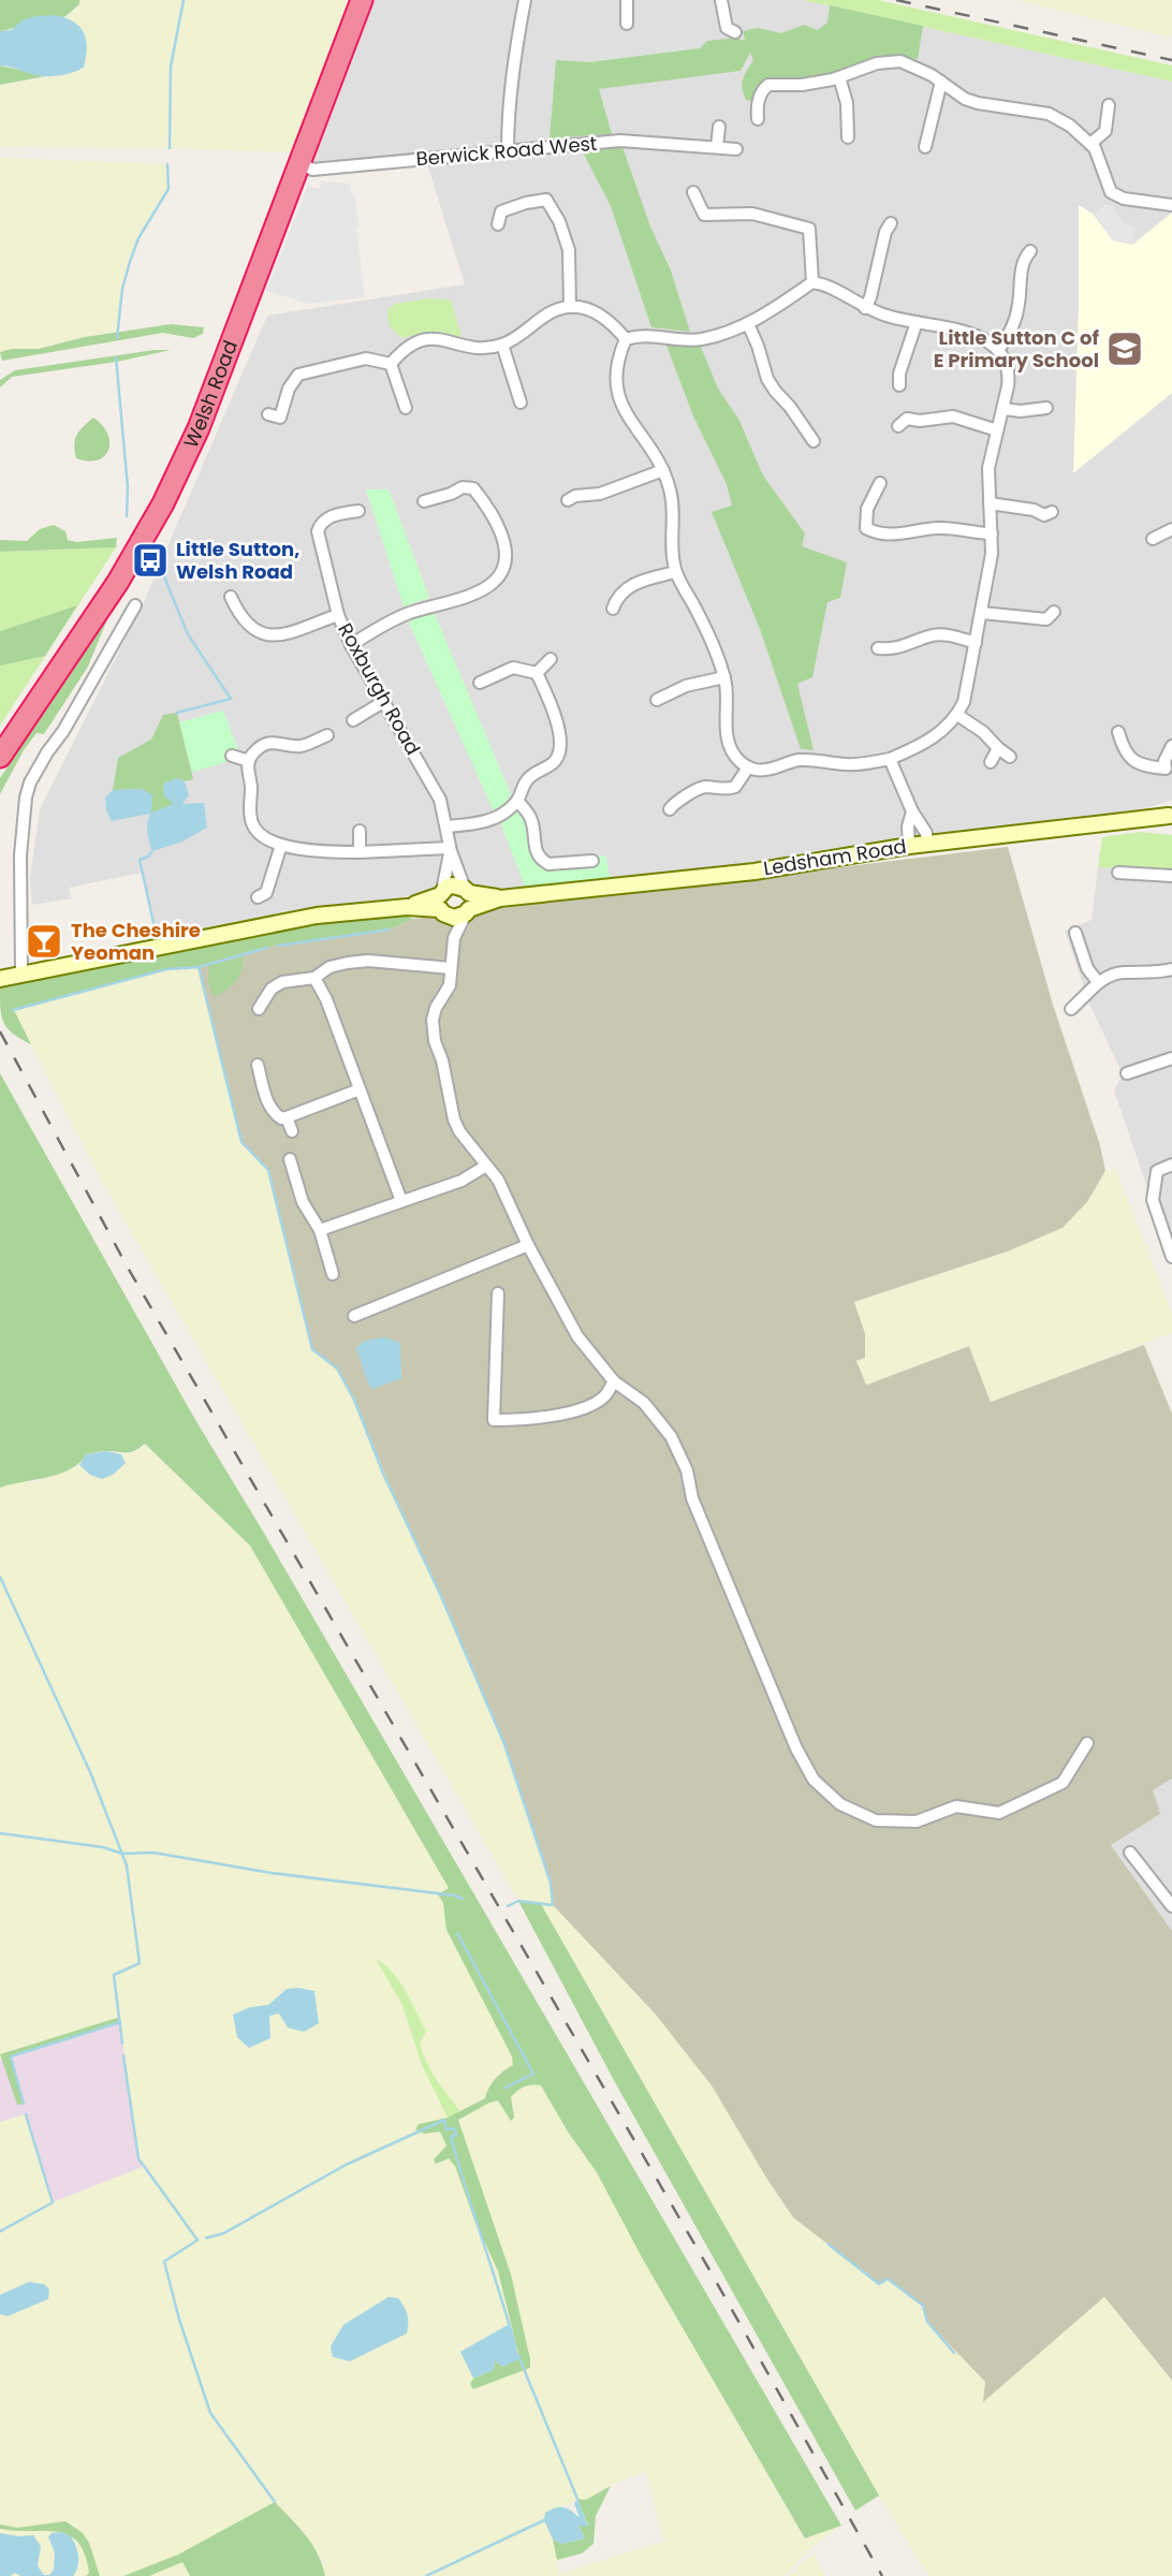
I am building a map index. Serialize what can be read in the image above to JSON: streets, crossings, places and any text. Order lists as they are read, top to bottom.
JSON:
{
  "streets": {
    "highway": ["Welsh Road"],
    "main road": ["Ledsham Road"],
    "street": ["Berwick Road West", "Roxburgh Road"]
  },
  "crossings": [
    ["Berwick Road West", "Welsh Road"],
    ["Roxburgh Road", "Ledsham Road"]
  ],
  "places": {
    "school or university": ["Little Sutton C of E Primary School"],
    "bus stop": ["Little Sutton, Welsh Road"],
    "bar": ["The Cheshire Yeoman"]
  }
}
